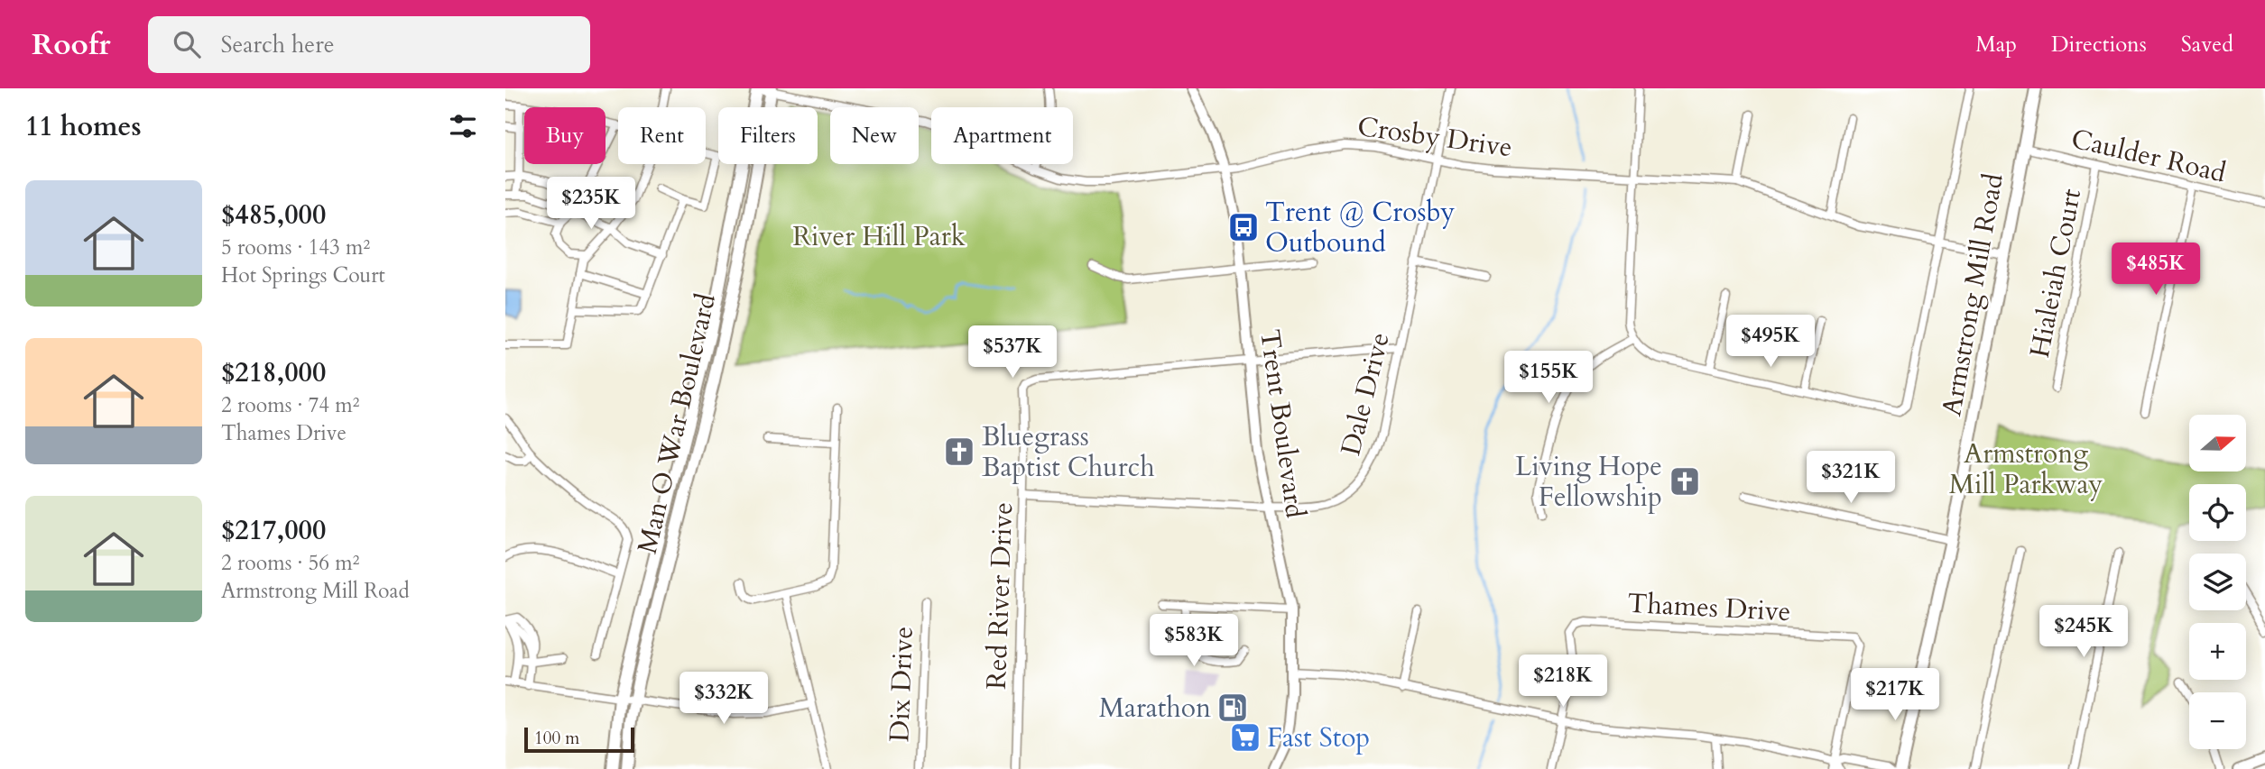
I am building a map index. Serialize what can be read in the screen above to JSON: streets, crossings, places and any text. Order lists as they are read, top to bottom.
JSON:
{
  "streets": {
    "main road": ["Armstrong Mill Road", "Man O War Boulevard"],
    "street": [
      "Crosby Drive",
      "Caulder Road",
      "Hialeiah Court",
      "Dale Drive",
      "Trent Boulevard",
      "Red River Drive",
      "Thames Drive",
      "Dix Drive"
    ]
  },
  "crossings": [
    ["Crosby Drive", "Armstrong Mill Road"],
    ["Crosby Drive", "Dale Drive"],
    ["Crosby Drive", "Man O War Boulevard"],
    ["Crosby Drive", "Trent Boulevard"],
    ["Caulder Road", "Hialeiah Court"],
    ["Caulder Road", "Armstrong Mill Road"],
    ["Dale Drive", "Trent Boulevard"],
    ["Dale Drive", "Red River Drive"],
    ["Trent Boulevard", "Red River Drive"]
  ],
  "parks": ["River Hill Park", "Armstrong Mill Parkway"],
  "places": {
    "bus stop": ["Trent @ Crosby Outbound"],
    "church": ["Bluegrass Baptist Church", "Living Hope Fellowship"],
    "fuel station": ["Marathon"],
    "supermarket": ["Fast Stop"]
  },
  "scale_bar": "100 m",
  "north": "right",
  "page": {
    "header": "Roofr",
    "search": "Search here",
    "nav": ["Map", "Directions", "Saved"],
    "heading": "11 homes",
    "chip": [
      "Buy",
      "Rent",
      "Filters",
      "New",
      "Apartment"
    ],
    "list": [
      {
        "name": "$485,000",
        "note": "5 rooms · 143 m² · Hot Springs Court"
      },
      {
        "name": "$218,000",
        "note": "2 rooms · 74 m² · Thames Drive"
      },
      {
        "name": "$217,000",
        "note": "2 rooms · 56 m² · Armstrong Mill Road"
      }
    ],
    "price": [
      "$235K",
      "$485K",
      "$495K",
      "$537K",
      "$155K",
      "$321K",
      "$245K",
      "$583K",
      "$218K",
      "$217K",
      "$332K"
    ],
    "map_buttons": ["+", "−"],
    "scale": "100 m"
  }
}
